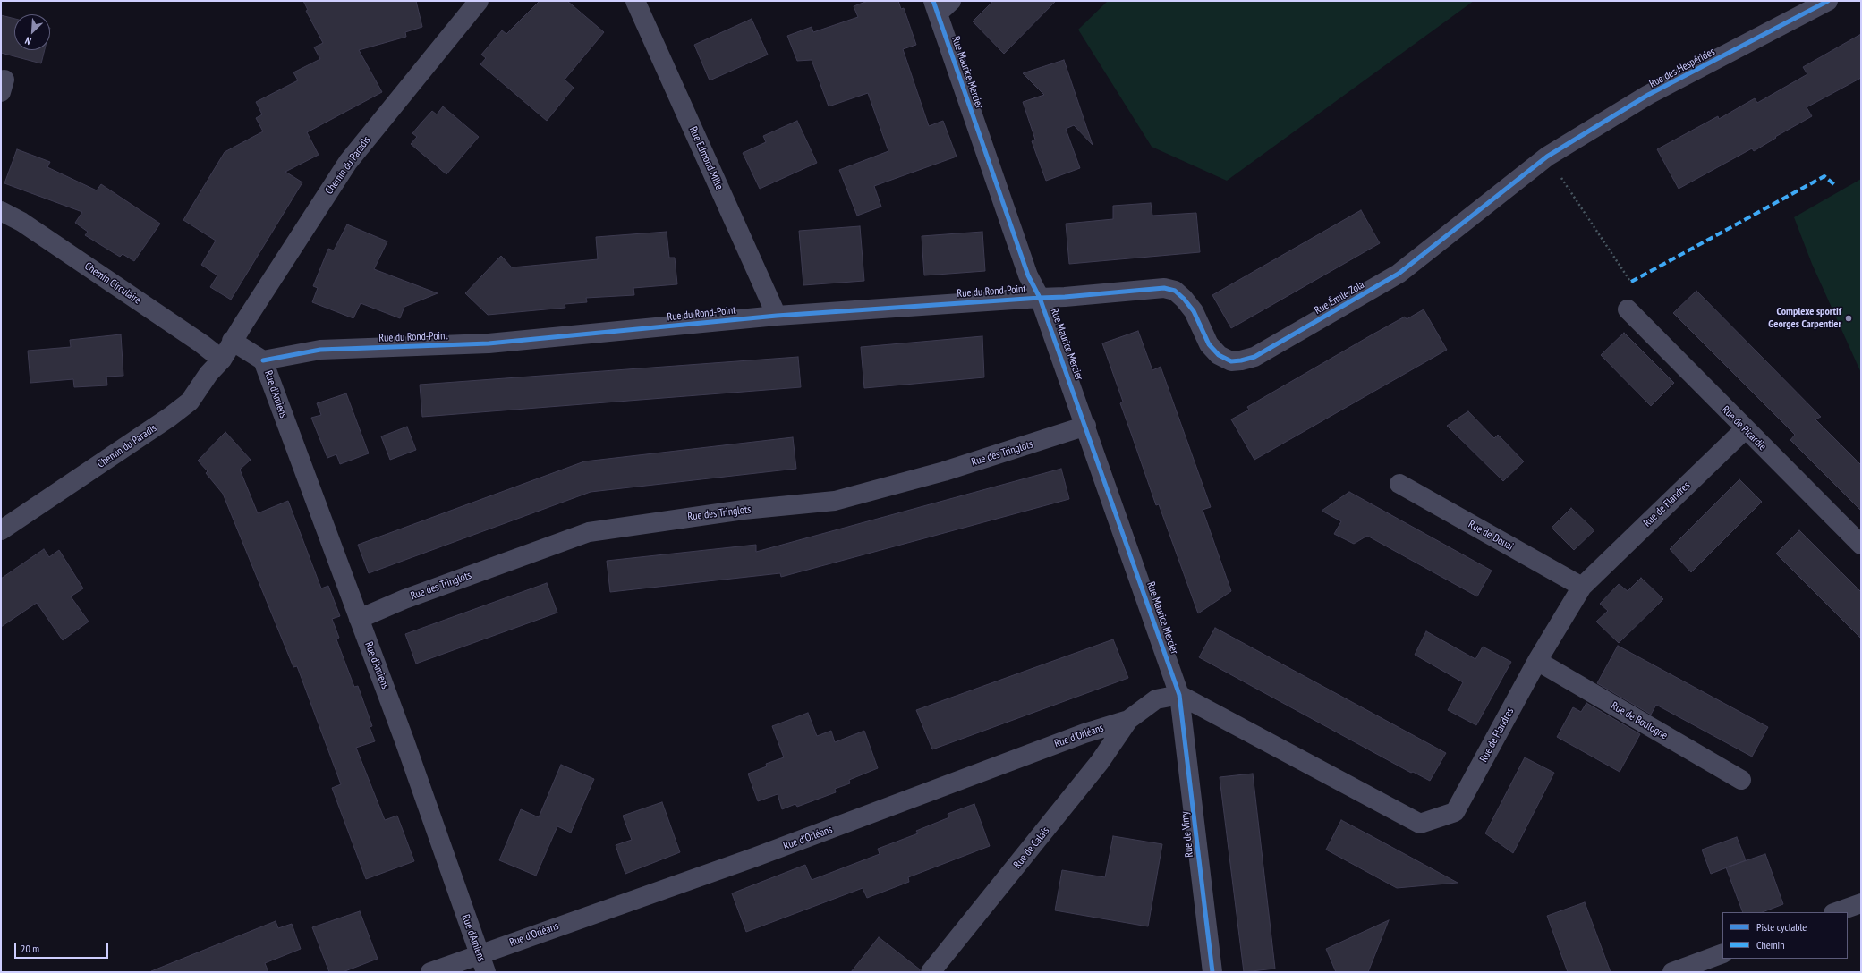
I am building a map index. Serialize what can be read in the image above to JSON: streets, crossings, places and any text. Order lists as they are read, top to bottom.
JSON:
{
  "streets": {
    "street": [
      "Rue des Hespérides",
      "Rue Maurice Mercier",
      "Rue Edmond Mille",
      "Chemin du Paradis",
      "Chemin Circulaire",
      "Rue du Rond-Point",
      "Rue Émile Zola",
      "Rue d'Amiens",
      "Rue de Picardie",
      "Rue des Tringlots",
      "Rue de Flandres",
      "Rue de Douai",
      "Rue de Boulogne",
      "Rue d'Orléans",
      "Rue de Vimy",
      "Rue de Calais"
    ]
  },
  "crossings": [
    ["Rue des Hespérides", "Rue Émile Zola"],
    ["Rue Maurice Mercier", "Rue du Rond-Point"],
    ["Rue Maurice Mercier", "Rue des Tringlots"],
    ["Rue Maurice Mercier", "Rue de Flandres"],
    ["Rue Maurice Mercier", "Rue d'Orléans"],
    ["Rue Maurice Mercier", "Rue de Vimy"],
    ["Rue Edmond Mille", "Rue du Rond-Point"],
    ["Chemin du Paradis", "Chemin Circulaire"],
    ["Rue du Rond-Point", "Rue Émile Zola"],
    ["Rue du Rond-Point", "Rue d'Amiens"],
    ["Rue d'Amiens", "Rue des Tringlots"],
    ["Rue d'Amiens", "Rue d'Orléans"],
    ["Rue de Picardie", "Rue de Flandres"],
    ["Rue de Flandres", "Rue de Douai"],
    ["Rue de Flandres", "Rue de Boulogne"],
    ["Rue de Flandres", "Rue d'Orléans"],
    ["Rue de Flandres", "Rue de Vimy"],
    ["Rue d'Orléans", "Rue de Vimy"],
    ["Rue d'Orléans", "Rue de Calais"]
  ],
  "places": ["Complexe sportif Georges Carpentier"],
  "legend": ["Piste cyclable", "Chemin"],
  "scale_bar": "20 m",
  "north": "bottom left"
}
